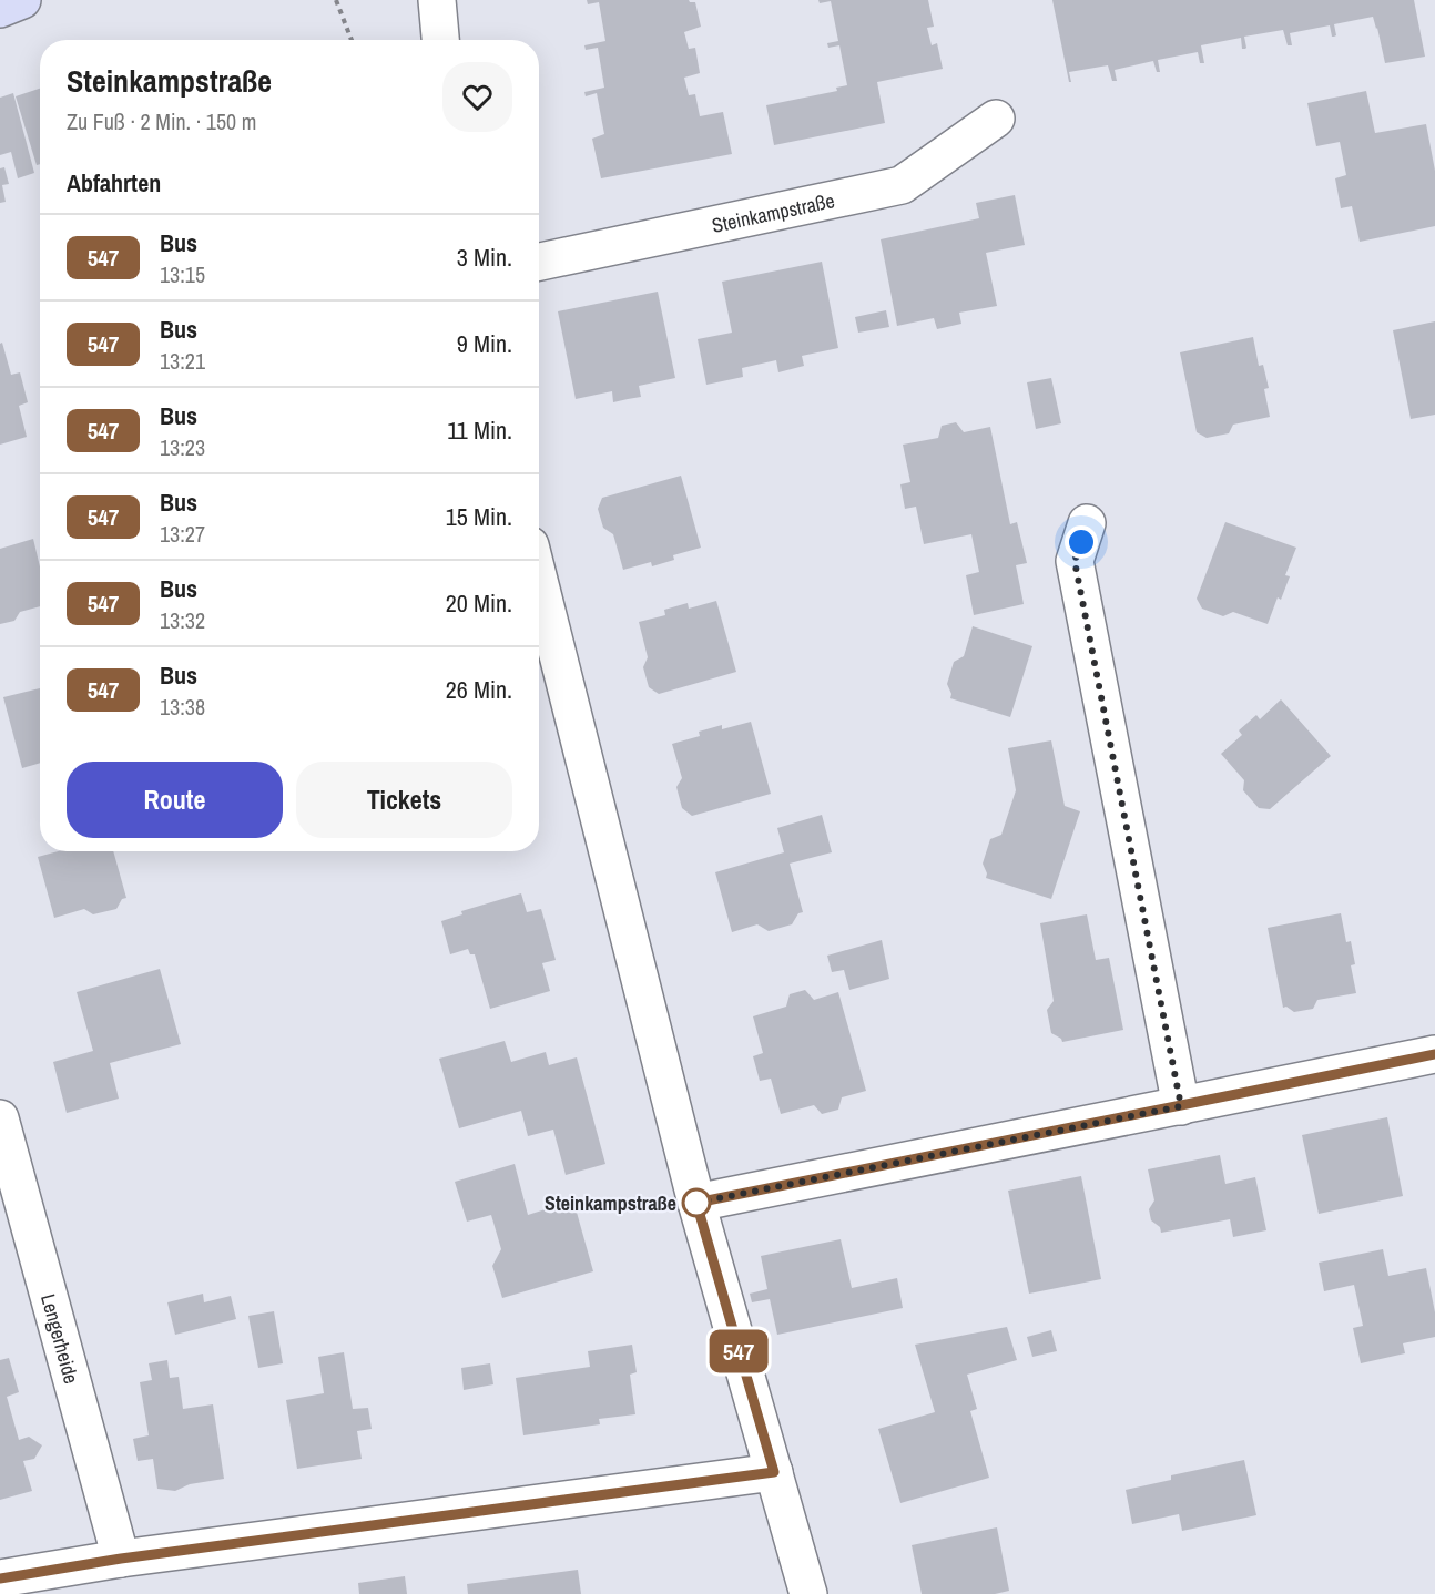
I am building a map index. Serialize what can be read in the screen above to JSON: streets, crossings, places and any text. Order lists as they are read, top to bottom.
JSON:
{
  "streets": {
    "street": ["Steinkampstraße", "Lengerheide"]
  },
  "places": ["Steinkampstraße"],
  "lines": ["bus line 547"],
  "page": {
    "on_map": "547",
    "heading": [
      ["Steinkampstraße", "Zu Fuß · 2 Min. · 150 m"],
      "Abfahrten"
    ],
    "list": [
      {
        "mark": "547",
        "name": "Bus",
        "note": "13:15",
        "value": "3 Min."
      },
      {
        "mark": "547",
        "name": "Bus",
        "note": "13:21",
        "value": "9 Min."
      },
      {
        "mark": "547",
        "name": "Bus",
        "note": "13:23",
        "value": "11 Min."
      },
      {
        "mark": "547",
        "name": "Bus",
        "note": "13:27",
        "value": "15 Min."
      },
      {
        "mark": "547",
        "name": "Bus",
        "note": "13:32",
        "value": "20 Min."
      },
      {
        "mark": "547",
        "name": "Bus",
        "note": "13:38",
        "value": "26 Min."
      }
    ],
    "buttons": ["Route", "Tickets"]
  }
}
